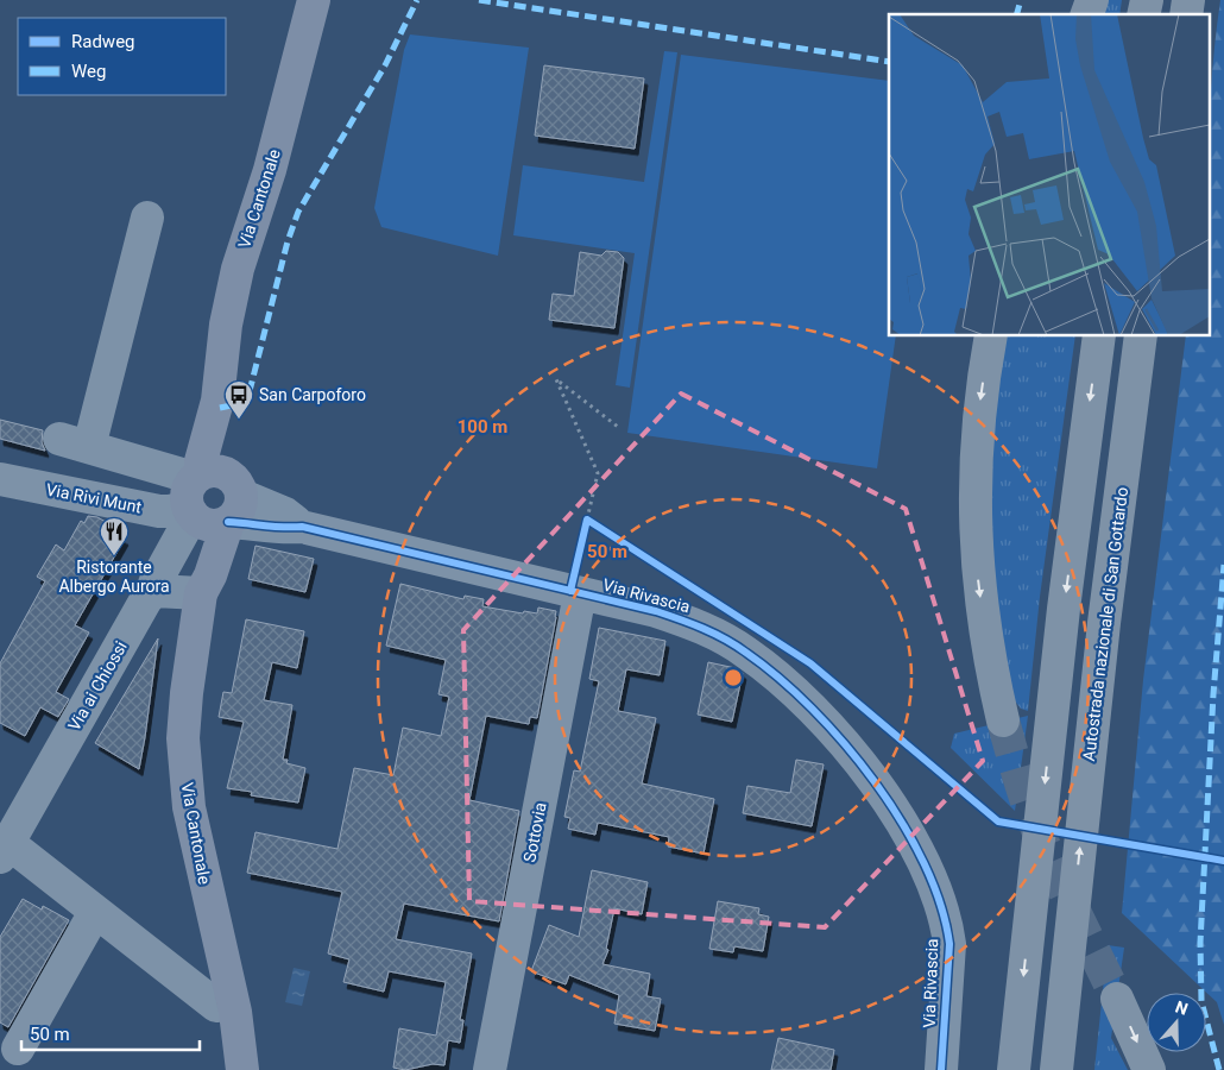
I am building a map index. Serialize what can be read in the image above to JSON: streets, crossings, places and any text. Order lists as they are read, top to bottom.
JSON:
{
  "streets": {
    "highway": ["Autostrada nazionale di San Gottardo"],
    "main road": ["Via Cantonale"],
    "street": [
      "Via Rivi Munt",
      "Via Rivascia",
      "Via ai Chiossi",
      "Sottovia"
    ]
  },
  "crossings": [
    ["Via Cantonale", "Via Rivi Munt"],
    ["Via Cantonale", "Via Rivascia"],
    ["Via Cantonale", "Via ai Chiossi"],
    ["Via Rivi Munt", "Via Rivascia"],
    ["Via Rivi Munt", "Via ai Chiossi"],
    ["Via Rivascia", "Via ai Chiossi"],
    ["Via Rivascia", "Sottovia"]
  ],
  "places": {
    "bus stop": ["San Carpoforo"],
    "restaurant": ["Ristorante Albergo Aurora"]
  },
  "legend": ["Radweg", "Weg"],
  "scale_bar": "50 m",
  "north": "top",
  "rings": ["100 m", "50 m"]
}
